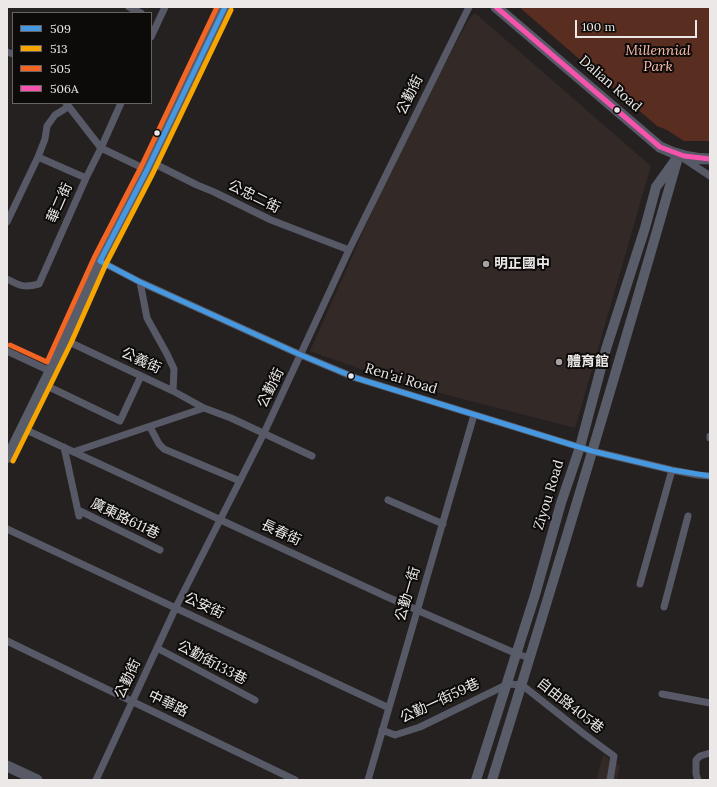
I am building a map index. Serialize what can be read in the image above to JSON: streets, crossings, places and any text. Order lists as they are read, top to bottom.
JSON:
{
  "streets": {
    "main road": ["Dalian Road"],
    "street": [
      "公勤街",
      "公忠二街",
      "華二街",
      "公義街",
      "Ren'ai Road",
      "Ziyou Road",
      "廣東路611巷",
      "長春街",
      "公勤一街",
      "公安街",
      "公勤街133巷",
      "公勤一街59巷",
      "中華路",
      "自由路405巷"
    ]
  },
  "crossings": [
    ["Dalian Road", "Ziyou Road"],
    ["公勤街", "公忠二街"],
    ["公勤街", "公義街"],
    ["公勤街", "Ren'ai Road"],
    ["公勤街", "長春街"],
    ["公勤街", "公安街"],
    ["公勤街", "公勤街133巷"],
    ["公勤街", "中華路"],
    ["公忠二街", "華二街"],
    ["Ren'ai Road", "Ziyou Road"],
    ["Ren'ai Road", "公勤一街"],
    ["Ziyou Road", "長春街"],
    ["Ziyou Road", "公勤一街59巷"],
    ["Ziyou Road", "自由路405巷"],
    ["廣東路611巷", "長春街"],
    ["長春街", "公勤一街"],
    ["公勤一街", "公安街"],
    ["公勤一街", "公勤一街59巷"],
    ["公勤一街59巷", "自由路405巷"]
  ],
  "parks": ["Millennial Park"],
  "places": ["明正國中", "體育館"],
  "lines": [
    "transit line 509",
    "transit line 505",
    "transit line 506A",
    "transit line 513"
  ],
  "legend": [
    "509",
    "513",
    "505",
    "506A"
  ],
  "scale_bar": "100 m"
}
